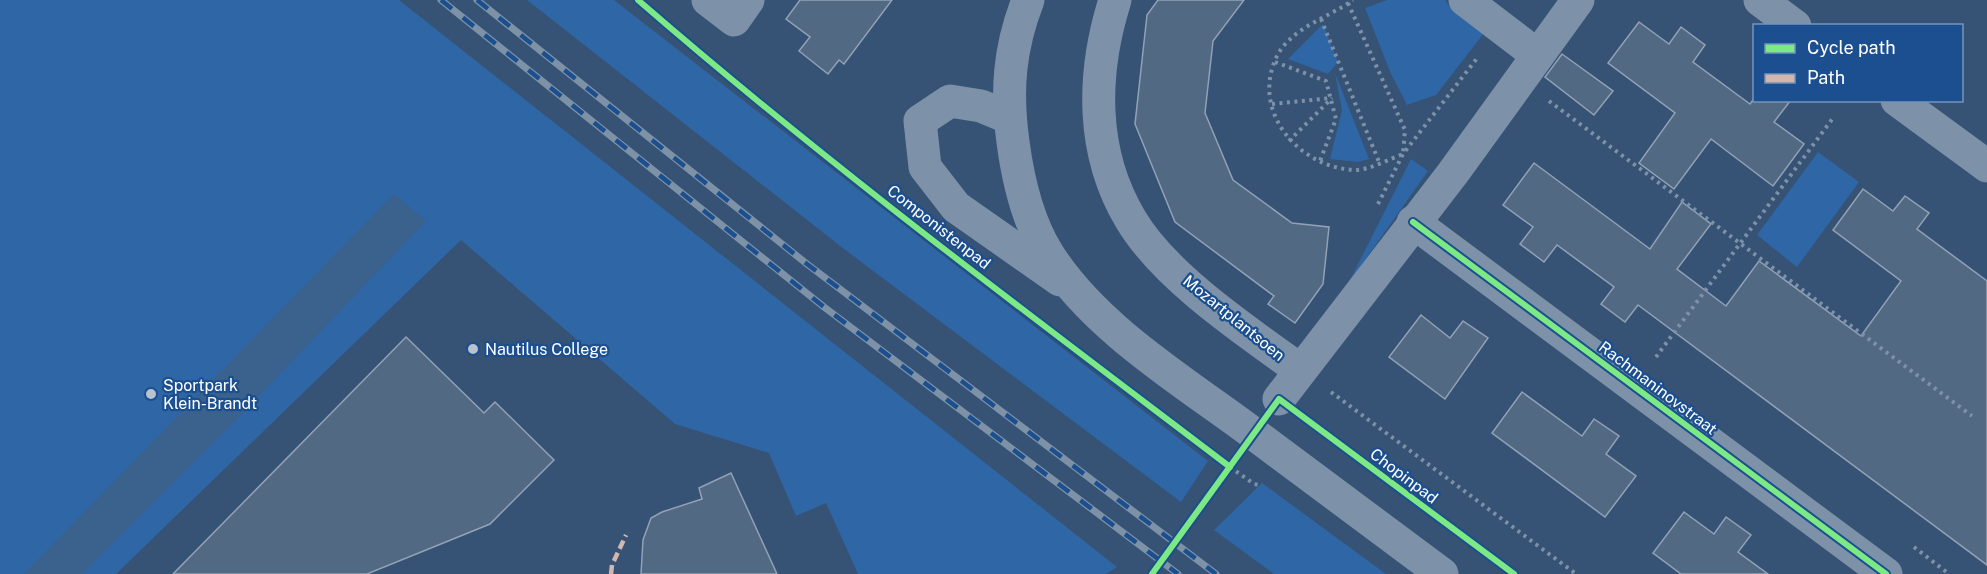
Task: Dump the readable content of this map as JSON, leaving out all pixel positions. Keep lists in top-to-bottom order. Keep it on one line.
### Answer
{"streets":{"street":["Mozartplantsoen","Rachmaninovstraat"],"cycle path":["Componistenpad","Chopinpad"]},"crossings":[["Mozartplantsoen","Rachmaninovstraat"]],"places":["Nautilus College","Sportpark Klein-Brandt"],"legend":["Cycle path","Path"]}
